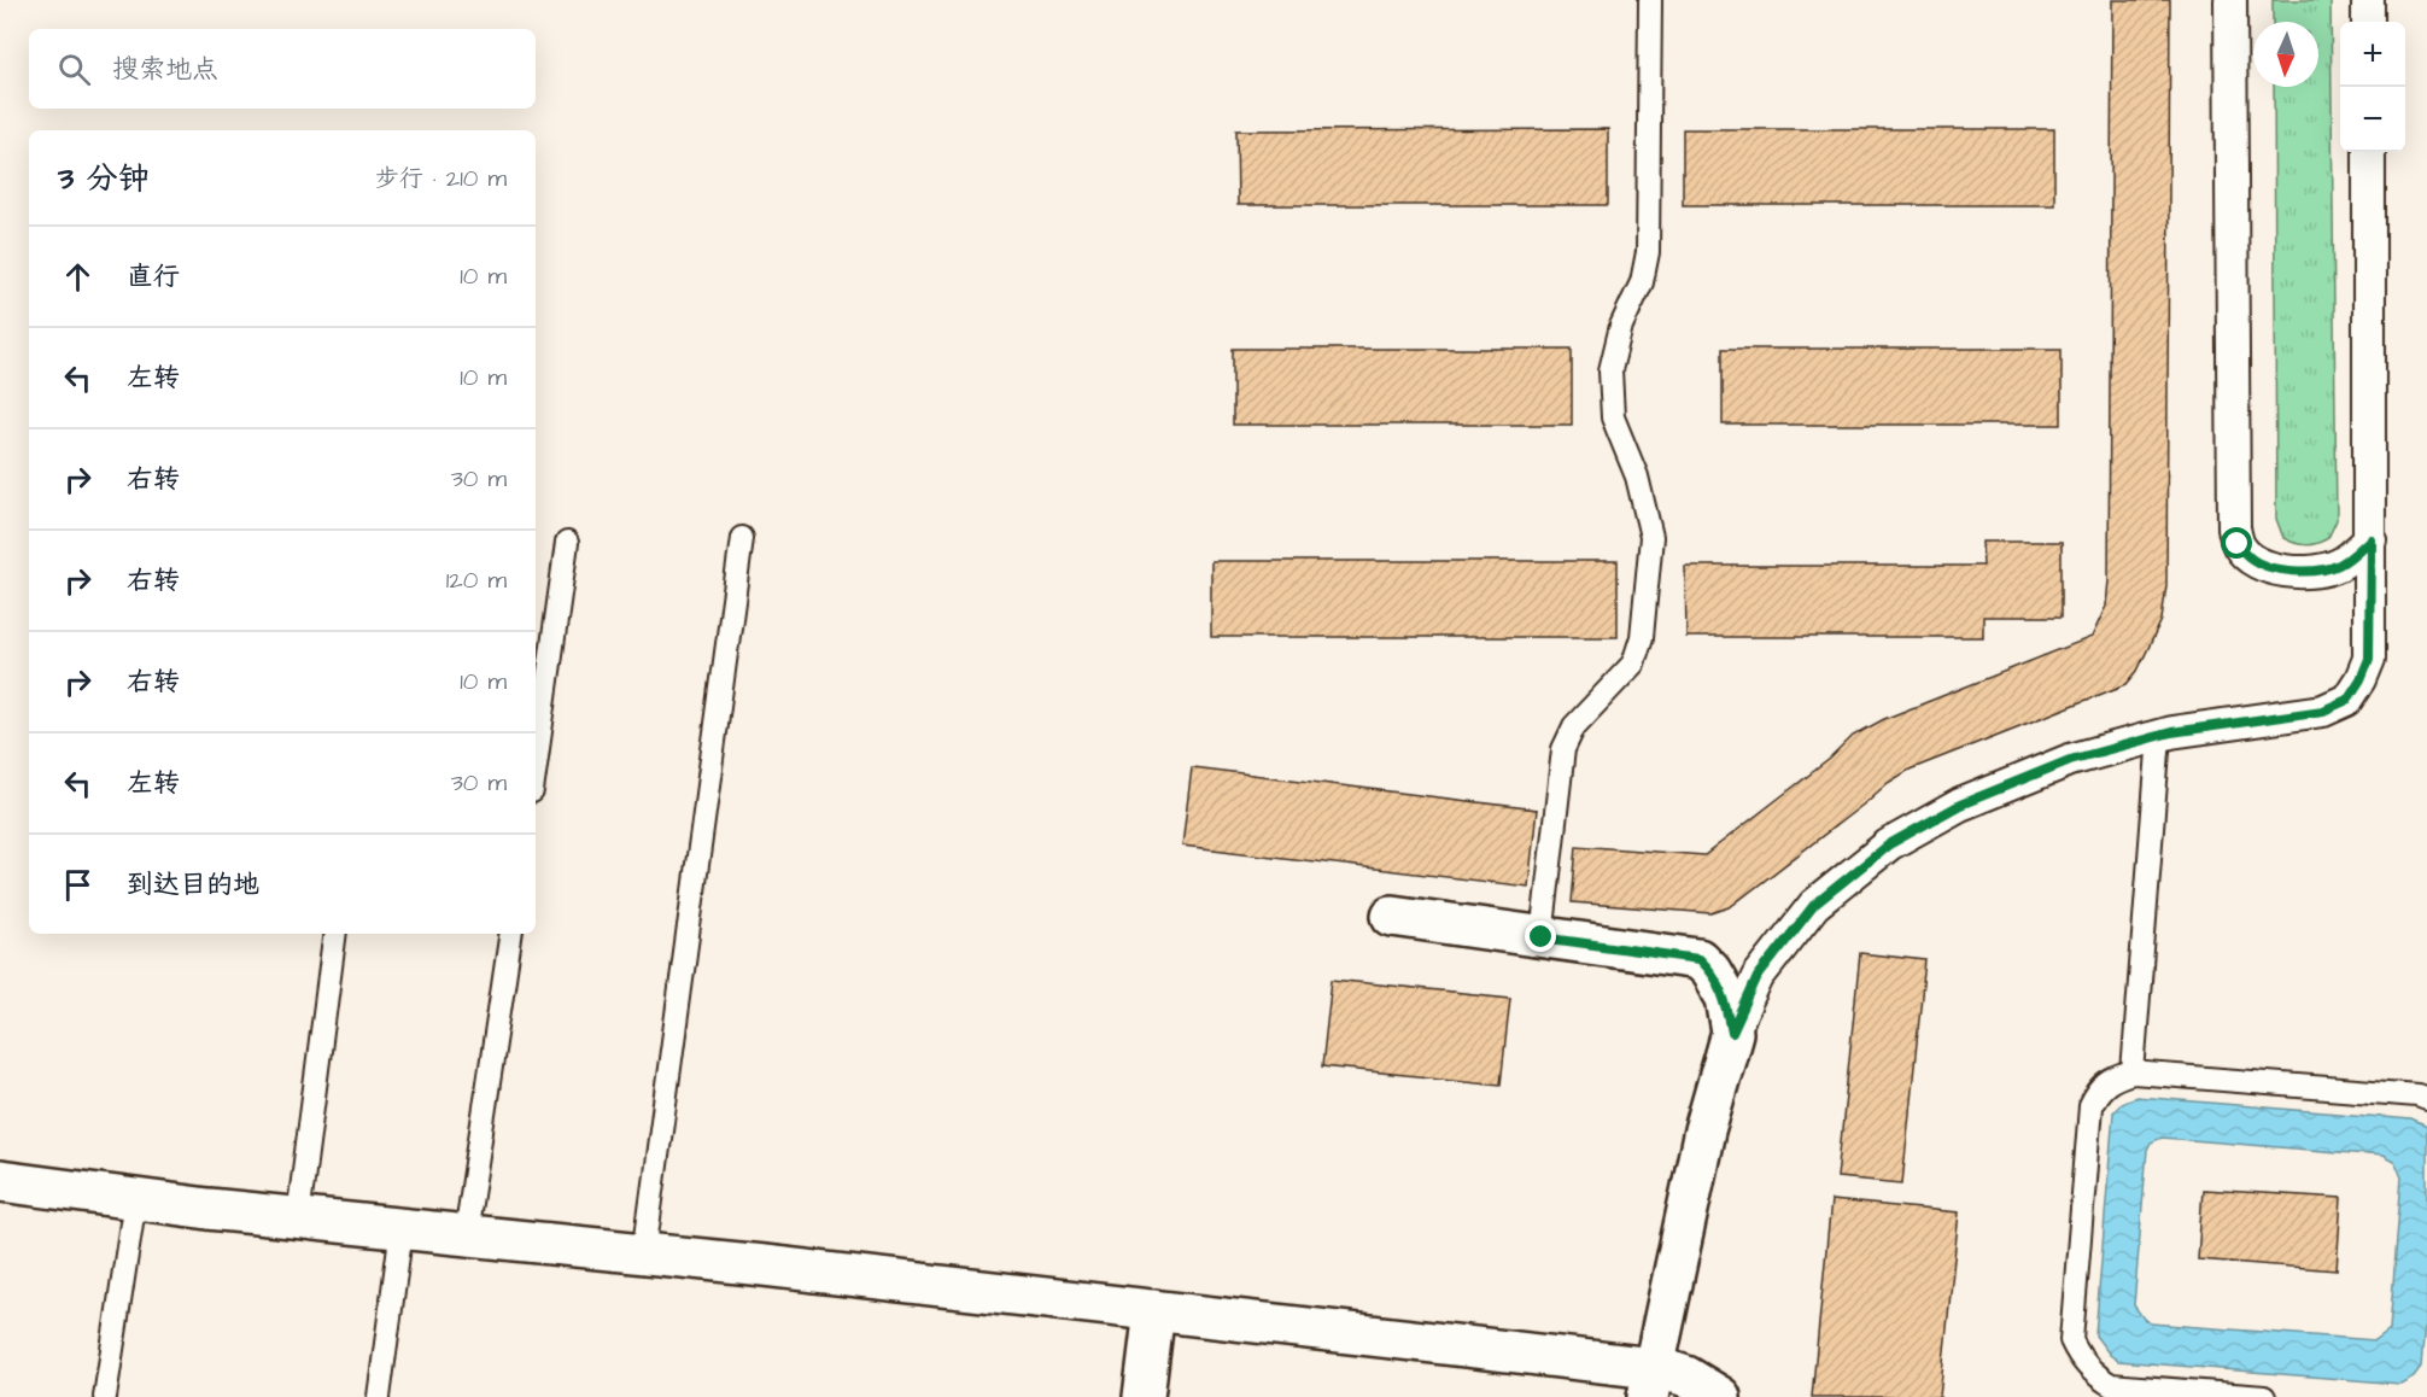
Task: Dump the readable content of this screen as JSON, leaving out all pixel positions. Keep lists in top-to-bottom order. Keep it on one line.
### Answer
{"north":"bottom","page":{"map_buttons":["+","−"],"search":"搜索地点","heading":["3 分钟","步行 · 210 m"],"list":[["直行","10 m"],["左转","10 m"],["右转","30 m"],["右转","120 m"],["右转","10 m"],["左转","30 m"],"到达目的地"]}}
